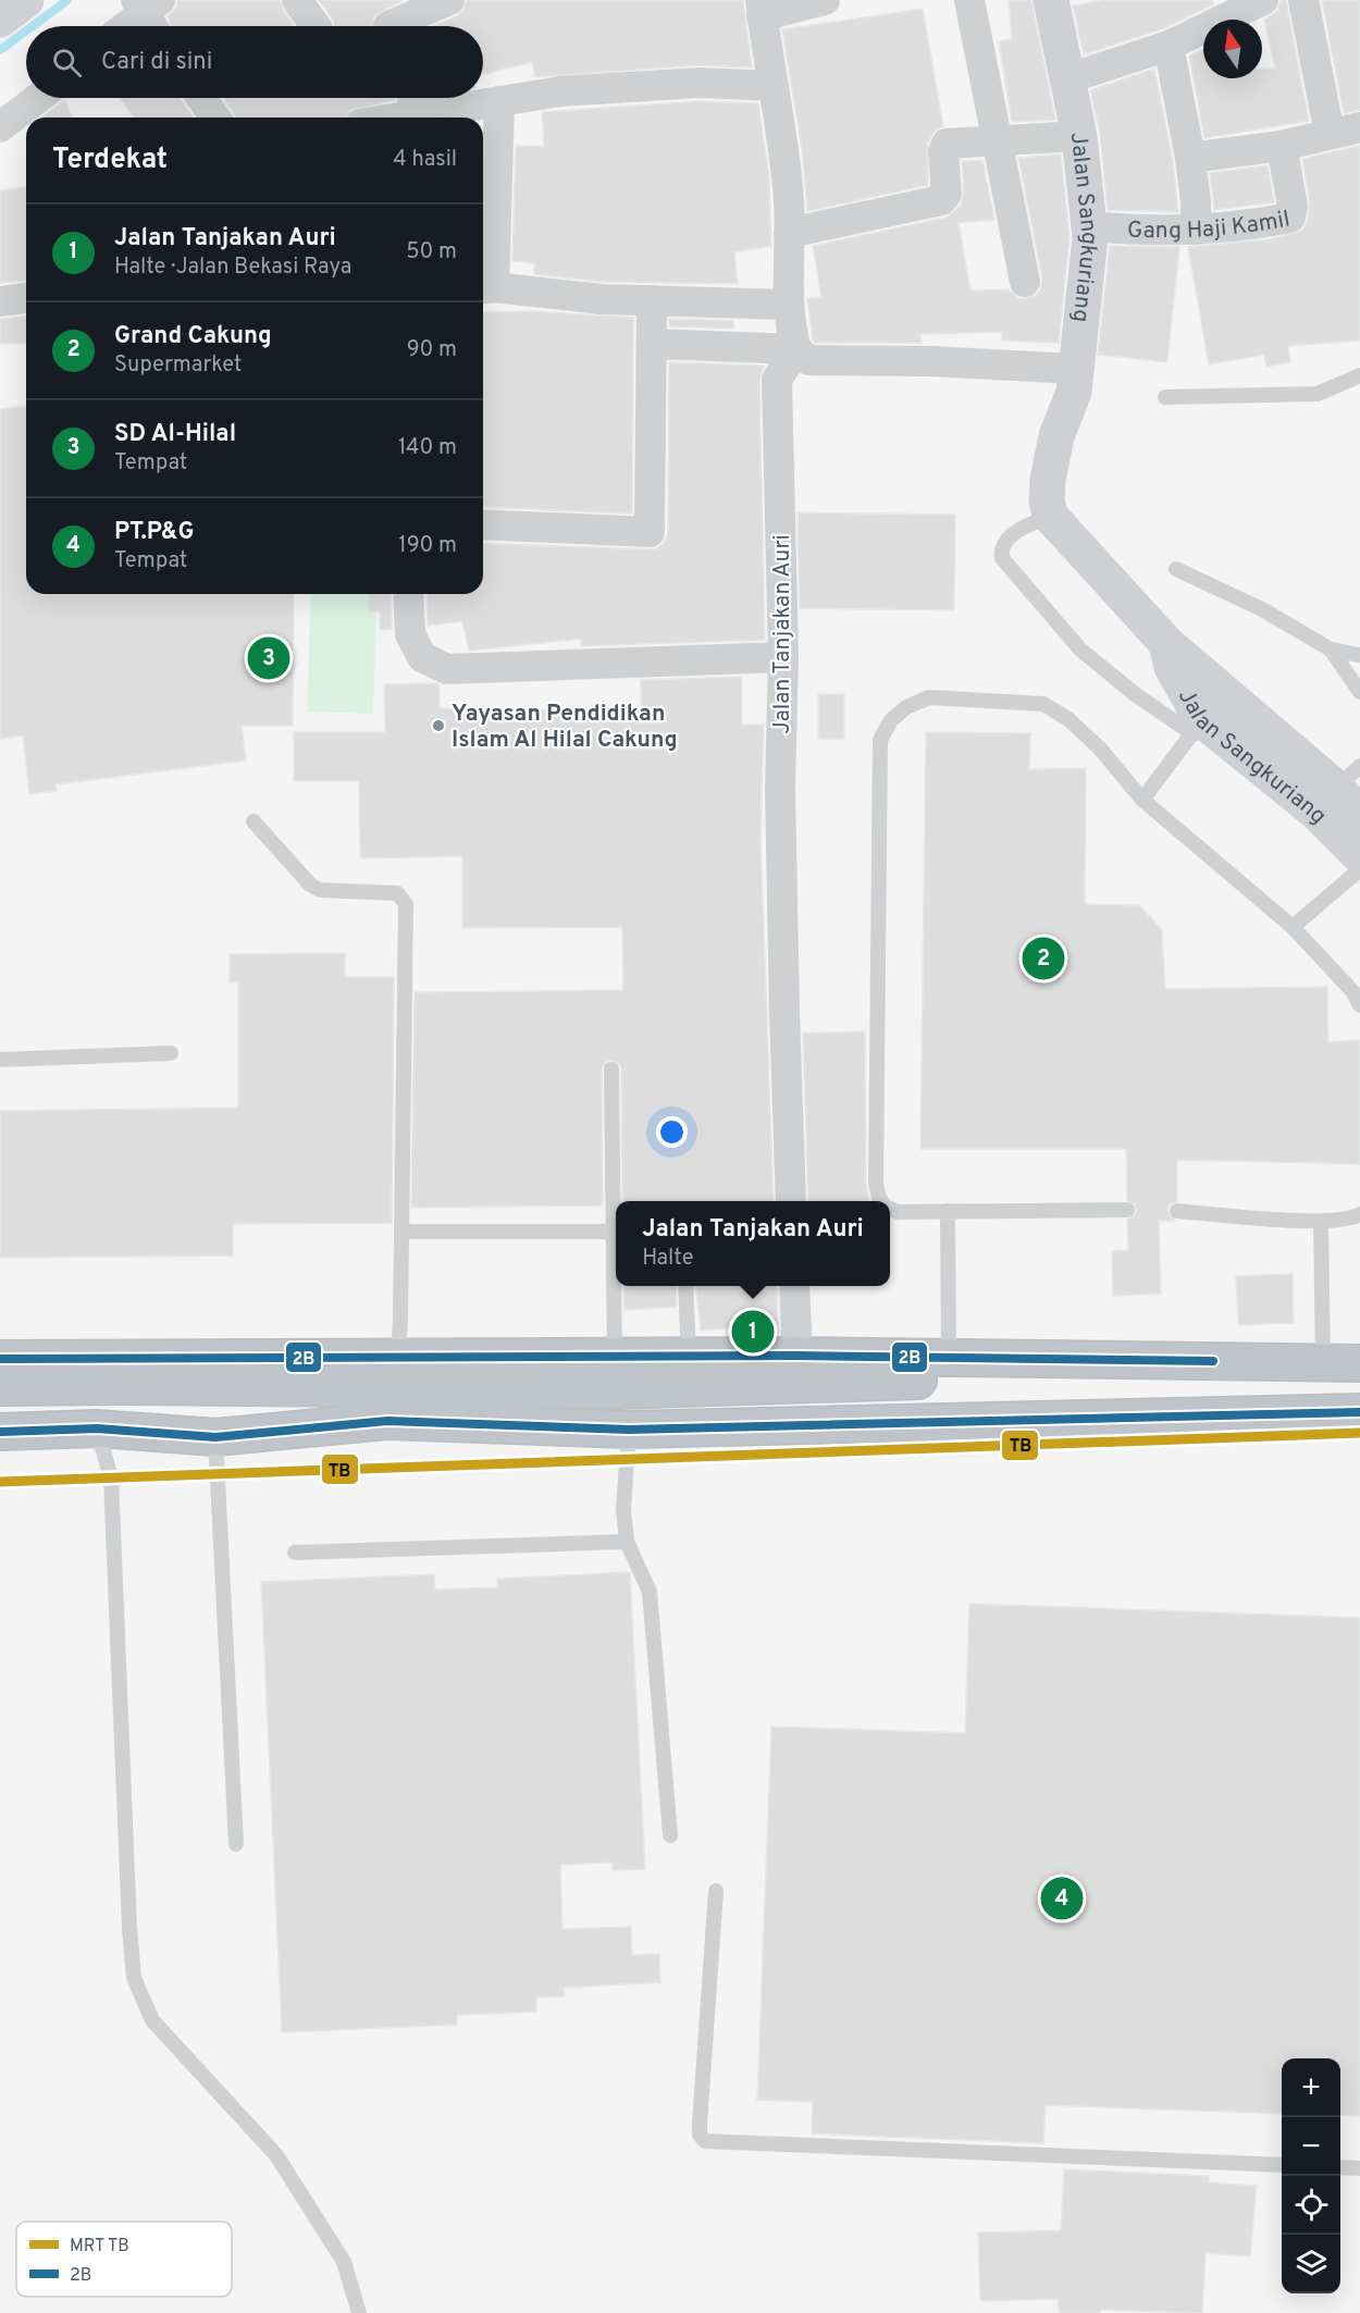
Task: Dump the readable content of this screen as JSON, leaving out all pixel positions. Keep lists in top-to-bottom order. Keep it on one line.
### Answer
{"streets":{"street":["Gang Haji Kamil","Jalan Sangkuriang","Jalan Tanjakan Auri"]},"crossings":[["Gang Haji Kamil","Jalan Sangkuriang"]],"places":["Yayasan Pendidikan Islam Al Hilal Cakung"],"lines":["transit line 2B","metro line TB"],"legend":["MRT TB","2B"],"north":"top","page":{"search":"Cari di sini","heading":["Terdekat","4 hasil"],"list":[{"mark":"1","name":"Jalan Tanjakan Auri","note":"Halte · Jalan Bekasi Raya","value":"50 m"},{"mark":"2","name":"Grand Cakung","note":"Supermarket","value":"90 m"},{"mark":"3","name":"SD Al-Hilal","note":"Tempat","value":"140 m"},{"mark":"4","name":"PT.P&G","note":"Tempat","value":"190 m"}],"pins":["3","2","1","4"],"popup":["Jalan Tanjakan Auri","Halte"],"map_buttons":["+","−"]}}
